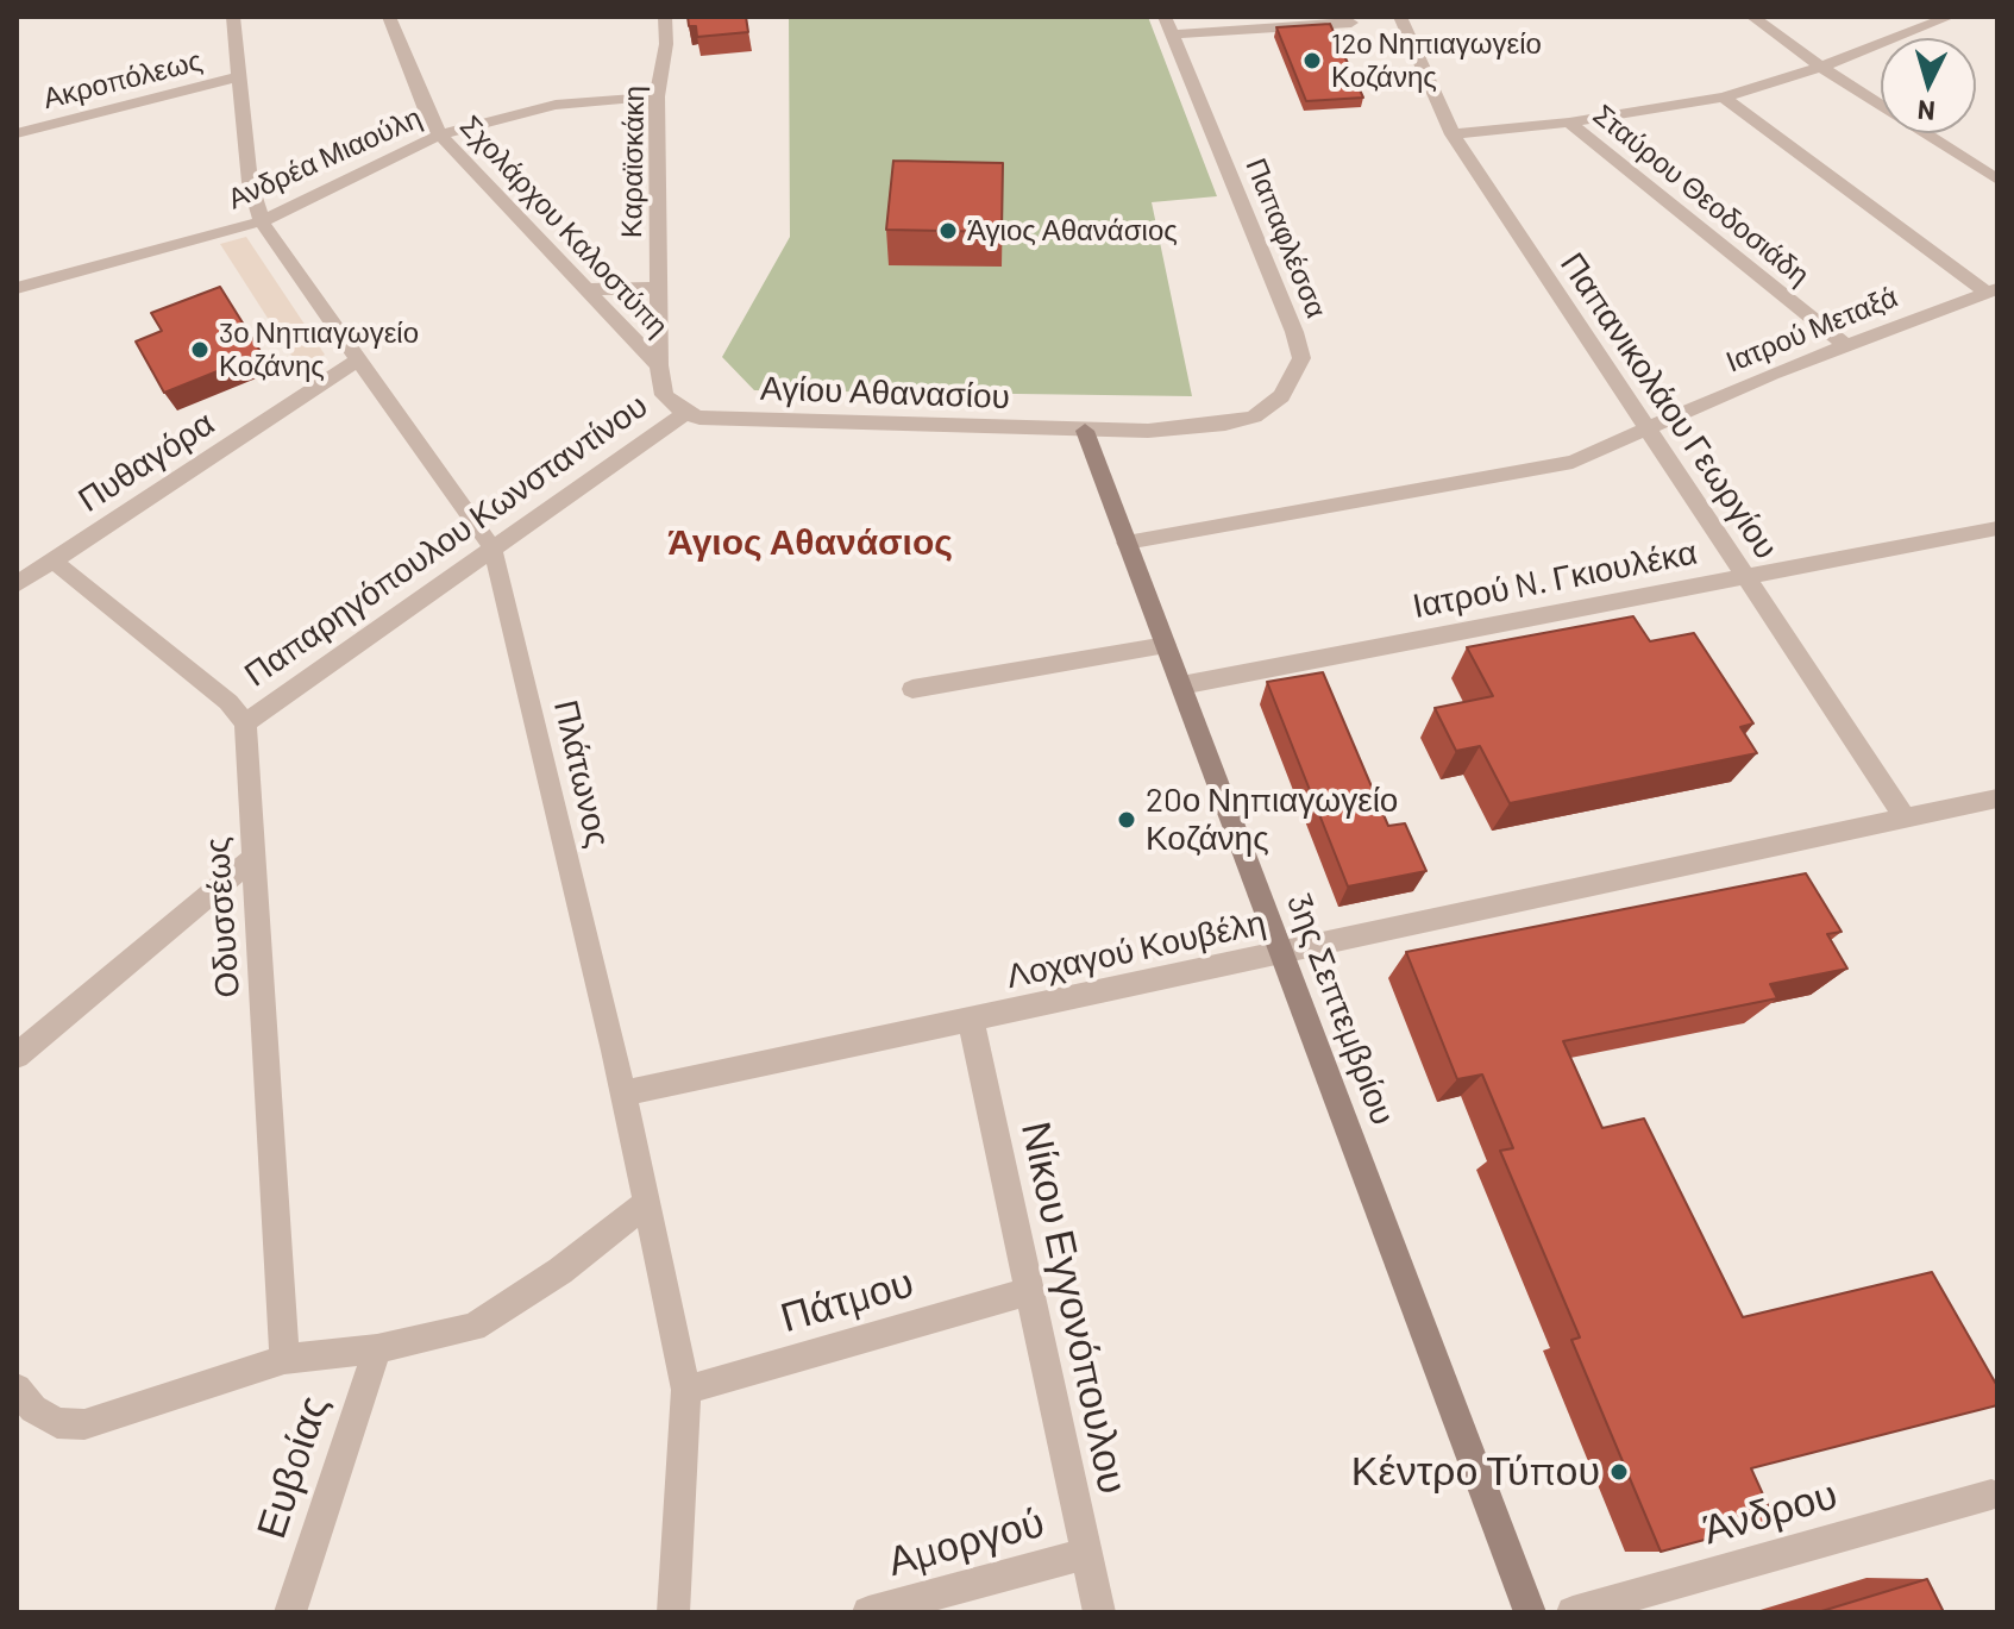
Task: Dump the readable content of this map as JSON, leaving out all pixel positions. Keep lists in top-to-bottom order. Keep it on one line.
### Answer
{"streets":{"street":["Ακροπόλεως","Ανδρέα Μιαούλη","Καραϊσκάκη","Σταύρου Θεοδοσιάδη","Σχολάρχου Καλοστύπη","Παπαφλέσσα","Ιατρού Μεταξά","Αγίου Αθανασίου","Παπανικολάου Γεωργίου","Πυθαγόρα","Παπαρηγόπουλου Κωνσταντίνου","Ιατρού N. Γκιουλέκα","Πλάτωνος","Οδυσσέως","Λοχαγού Κουβέλη","3ης Σεπτεμβρίου","Πάτμου","Νίκου Εγγονόπουλου","Ευβoίας","Άνδρου","Αμοργού"]},"crossings":[["Ακροπόλεως","Πλάτωνος"],["Ανδρέα Μιαούλη","Καραϊσκάκη"],["Ανδρέα Μιαούλη","Σχολάρχου Καλοστύπη"],["Ανδρέα Μιαούλη","Πλάτωνος"],["Καραϊσκάκη","Σχολάρχου Καλοστύπη"],["Καραϊσκάκη","Αγίου Αθανασίου"],["Καραϊσκάκη","Παπαρηγόπουλου Κωνσταντίνου"],["Σταύρου Θεοδοσιάδη","Ιατρού Μεταξά"],["Παπαφλέσσα","Αγίου Αθανασίου"],["Παπαφλέσσα","3ης Σεπτεμβρίου"],["Ιατρού Μεταξά","Παπανικολάου Γεωργίου"],["Ιατρού Μεταξά","3ης Σεπτεμβρίου"],["Αγίου Αθανασίου","Παπαρηγόπουλου Κωνσταντίνου"],["Αγίου Αθανασίου","3ης Σεπτεμβρίου"],["Παπανικολάου Γεωργίου","Ιατρού N. Γκιουλέκα"],["Παπανικολάου Γεωργίου","Λοχαγού Κουβέλη"],["Πυθαγόρα","Πλάτωνος"],["Παπαρηγόπουλου Κωνσταντίνου","Πλάτωνος"],["Παπαρηγόπουλου Κωνσταντίνου","Οδυσσέως"],["Ιατρού N. Γκιουλέκα","3ης Σεπτεμβρίου"],["Πλάτωνος","Λοχαγού Κουβέλη"],["Πλάτωνος","Πάτμου"],["Λοχαγού Κουβέλη","3ης Σεπτεμβρίου"],["Λοχαγού Κουβέλη","Νίκου Εγγονόπουλου"],["Πάτμου","Νίκου Εγγονόπουλου"],["Νίκου Εγγονόπουλου","Αμοργού"]],"districts":["Άγιος Αθανάσιος"],"places":["12ο Νηπιαγωγείο Κοζάνης","Άγιος Αθανάσιος","3ο Νηπιαγωγείο Κοζάνης","20ο Νηπιαγωγείο Κοζάνης","Κέντρο Τύπου"],"north":"bottom"}
